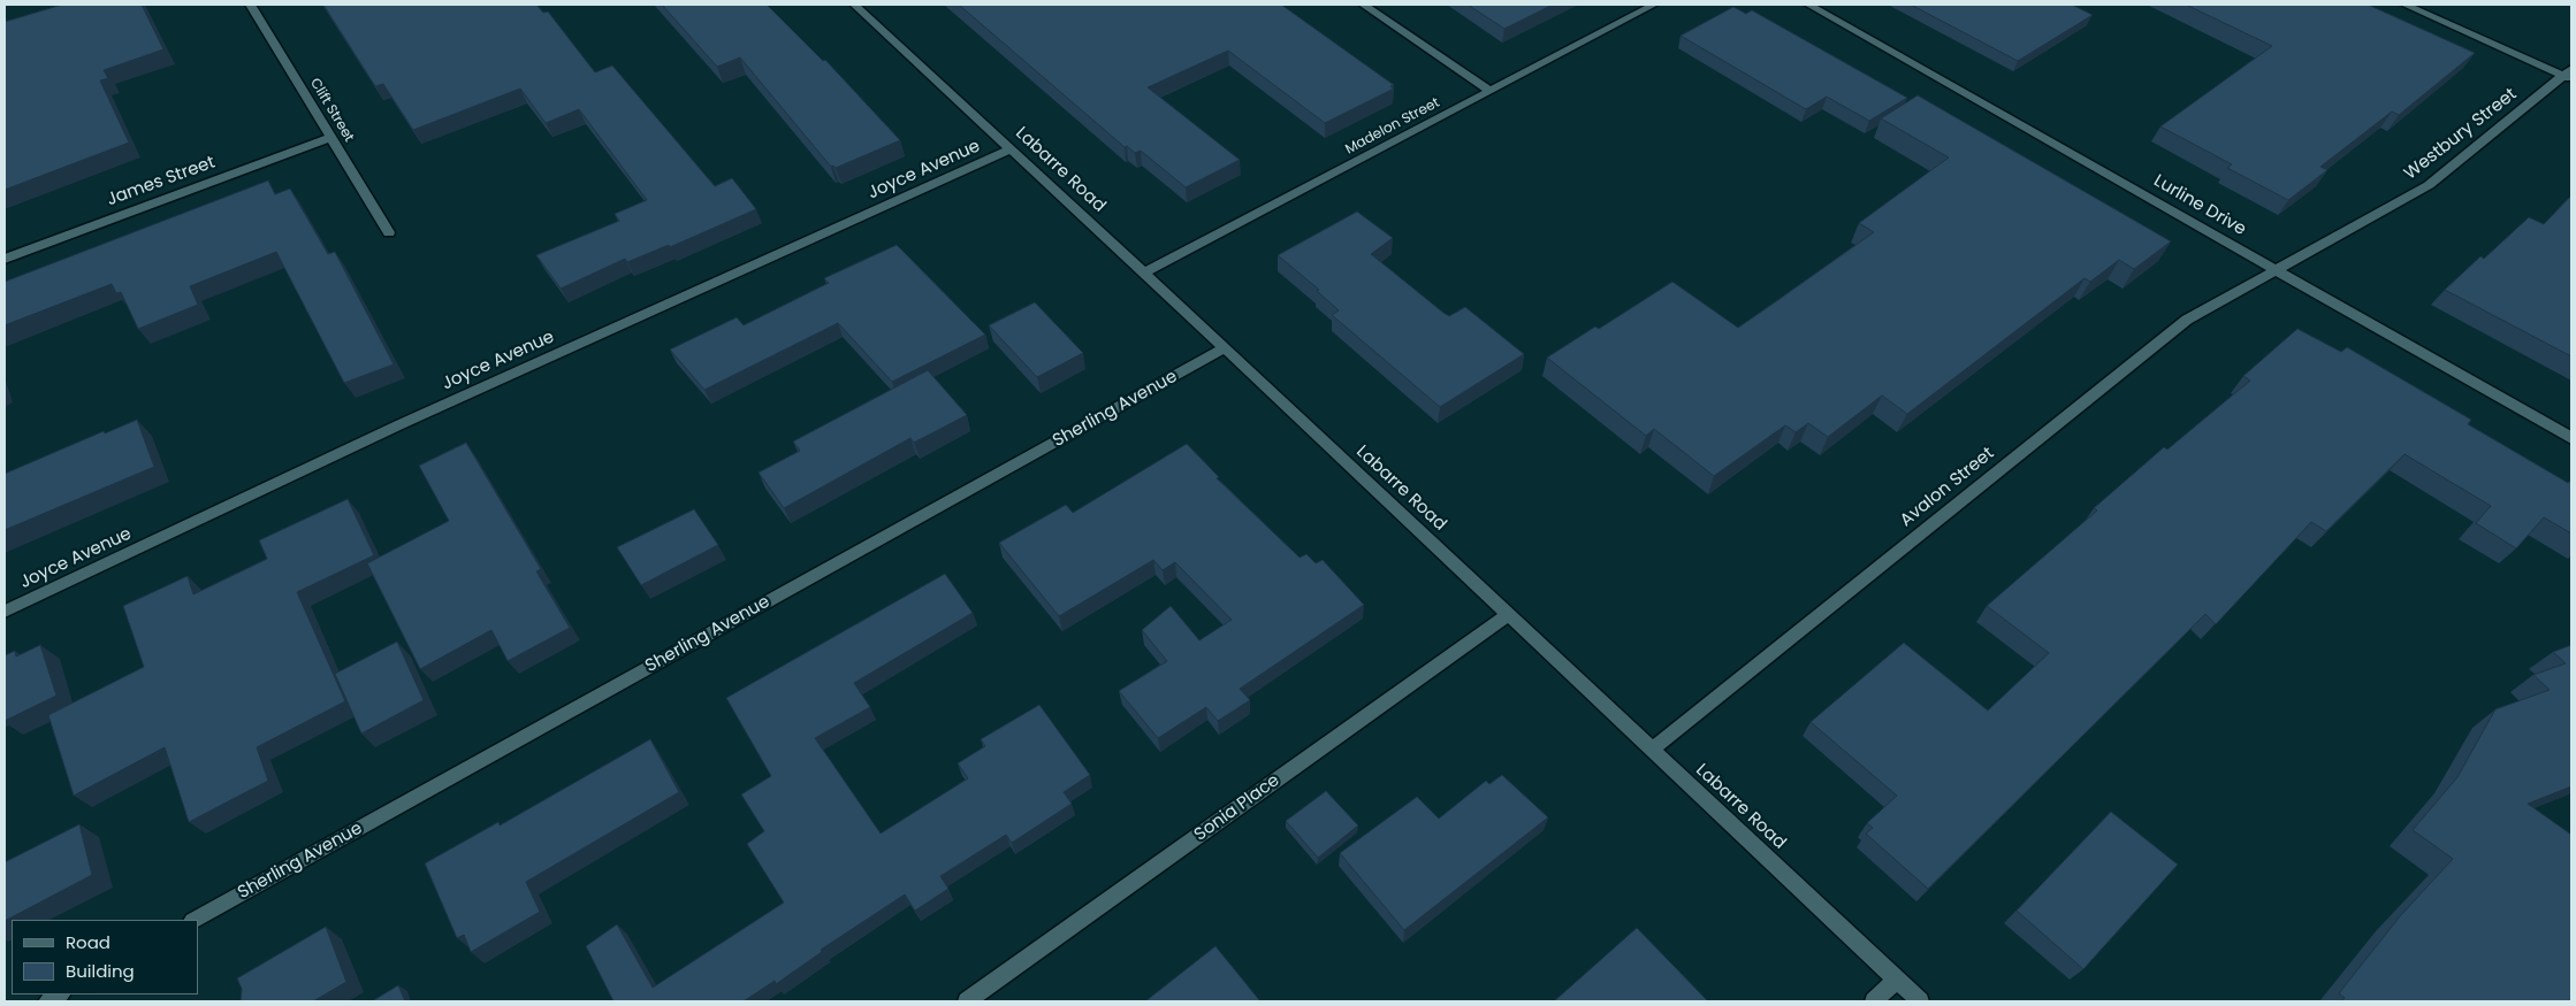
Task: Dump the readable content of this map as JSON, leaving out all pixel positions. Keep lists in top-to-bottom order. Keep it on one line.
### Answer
{"streets":{"street":["Clift Street","Madelon Street","Westbury Street","Joyce Avenue","Labarre Road","James Street","Lurline Drive","Sherling Avenue","Avalon Street","Sonia Place"]},"crossings":[["Clift Street","James Street"],["Madelon Street","Labarre Road"],["Westbury Street","Lurline Drive"],["Westbury Street","Avalon Street"],["Joyce Avenue","Labarre Road"],["Labarre Road","Sherling Avenue"],["Labarre Road","Avalon Street"],["Labarre Road","Sonia Place"],["Lurline Drive","Avalon Street"]],"legend":["Road","Building"]}
